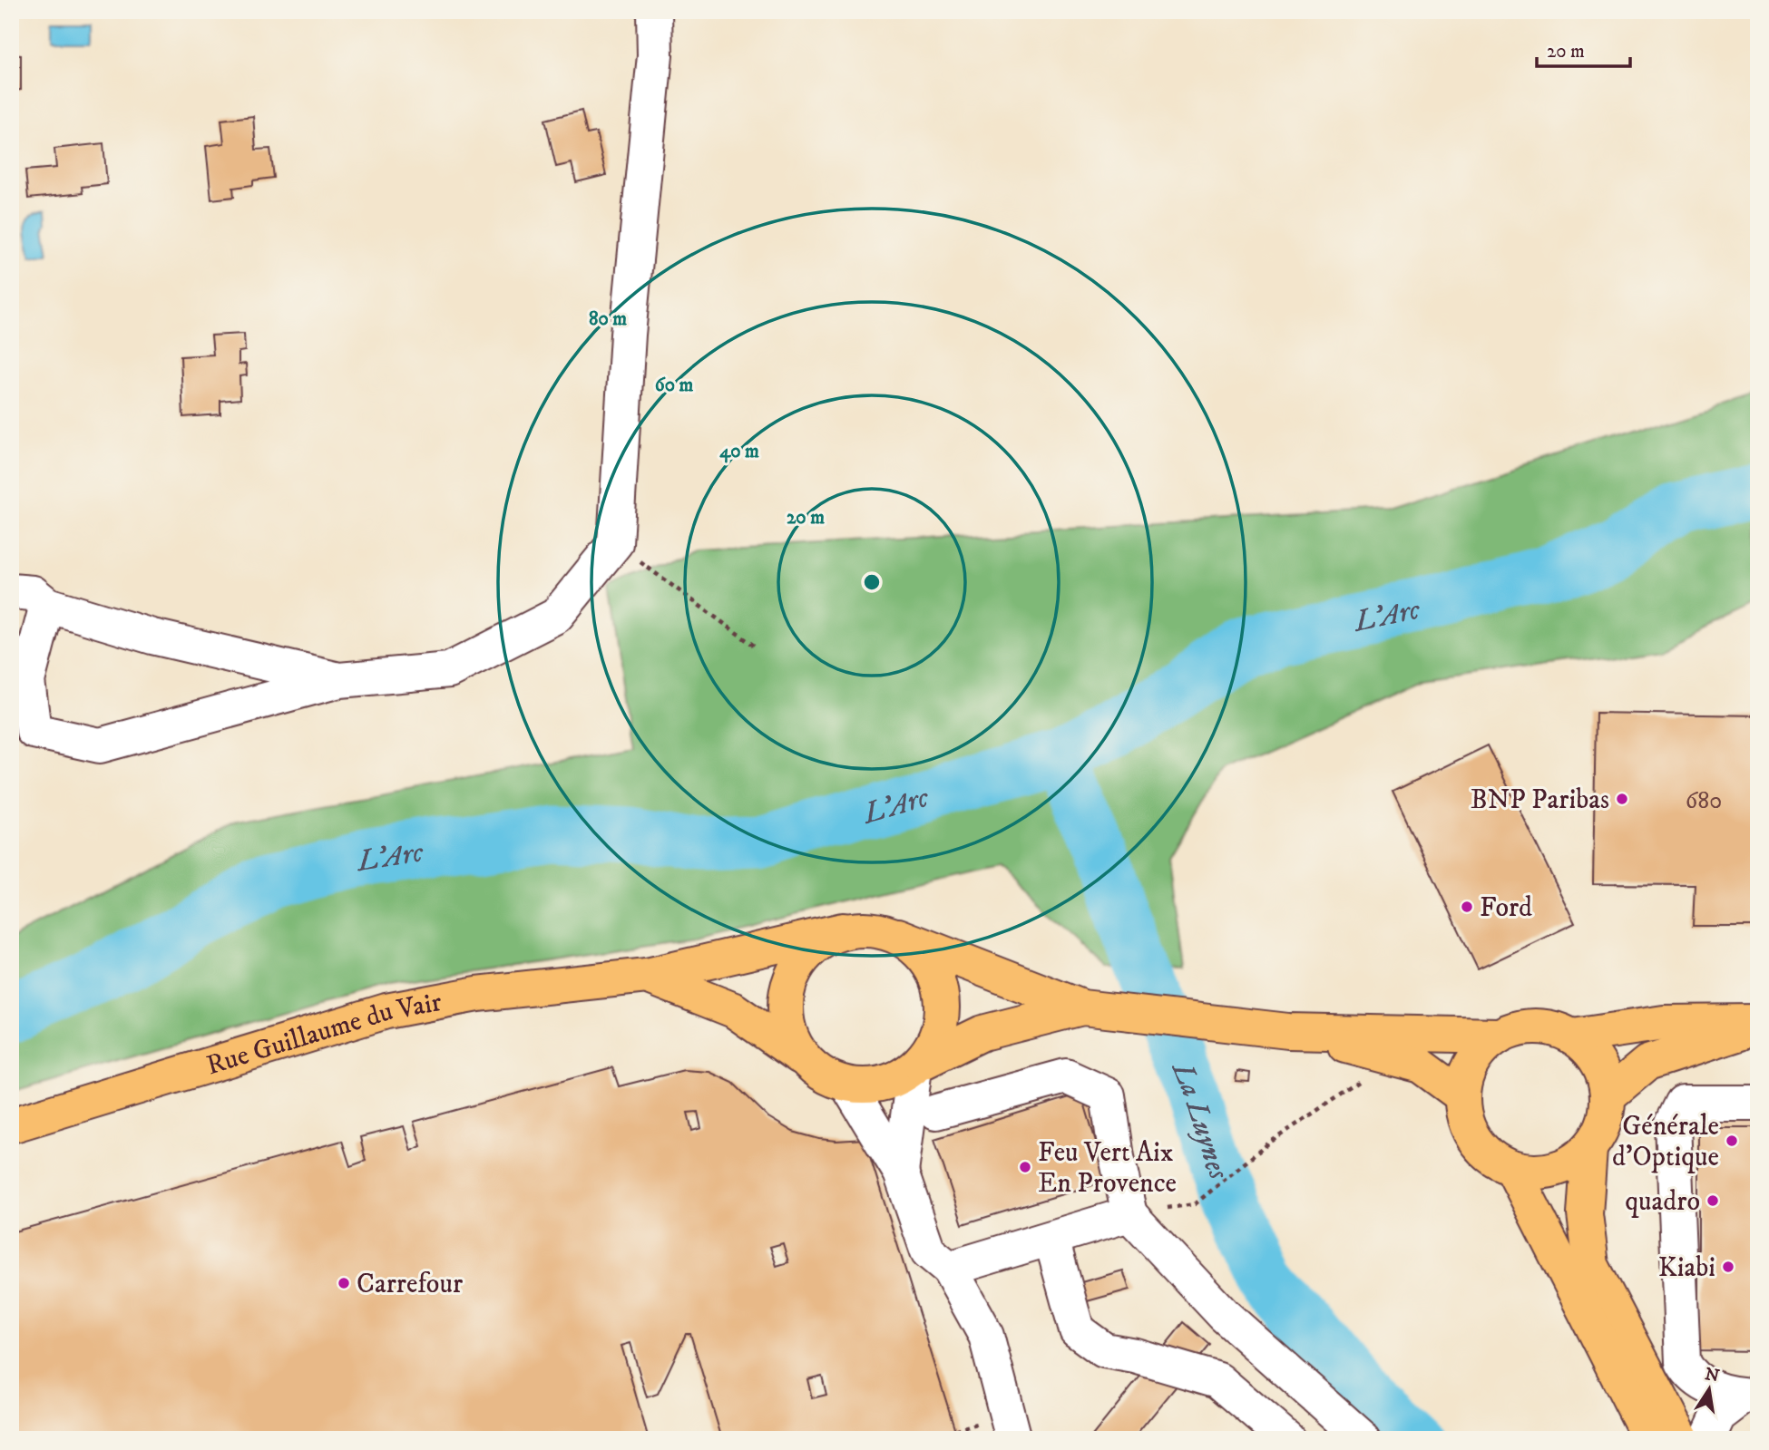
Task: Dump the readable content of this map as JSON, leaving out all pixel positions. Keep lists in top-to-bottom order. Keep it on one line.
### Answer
{"streets":{"main road":["Rue Guillaume du Vair"]},"water":["L'Arc","La Luynes"],"places":["BNP Paribas","Ford","Générale d'Optique","Feu Vert Aix En Provence","quadro","Kiabi","Carrefour"],"house_numbers":["680"],"scale_bar":"20 m","north":"top","rings":["80 m","60 m","40 m","20 m"]}
